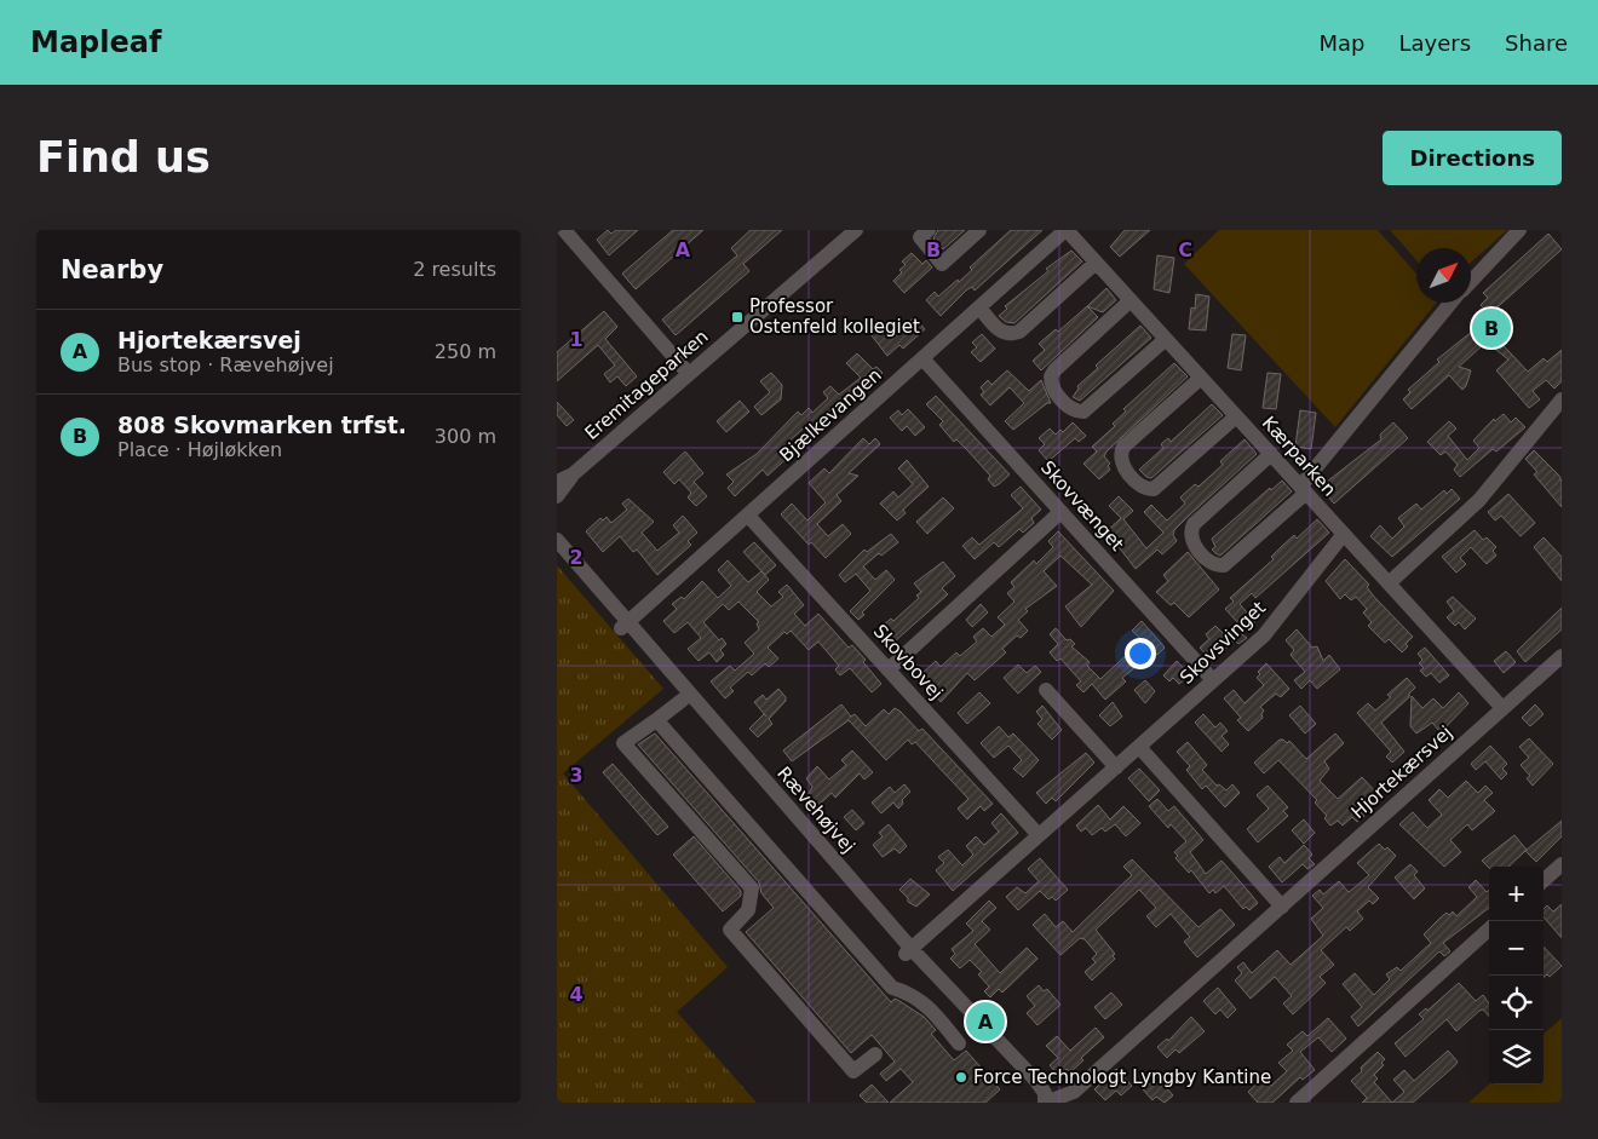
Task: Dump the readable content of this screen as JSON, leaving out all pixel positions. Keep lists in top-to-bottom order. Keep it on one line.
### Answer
{"streets":{"street":["Eremitageparken","Bjælkevangen","Kærparken","Skovvænget","Skovsvinget","Skovbovej","Hjortekærsvej","Rævehøjvej"]},"crossings":[["Bjælkevangen","Kærparken"],["Bjælkevangen","Skovvænget"],["Bjælkevangen","Skovbovej"],["Bjælkevangen","Rævehøjvej"],["Kærparken","Skovsvinget"],["Kærparken","Hjortekærsvej"],["Skovvænget","Skovsvinget"],["Skovsvinget","Skovbovej"],["Skovsvinget","Rævehøjvej"],["Hjortekærsvej","Rævehøjvej"]],"places":{"transit":["Professor Ostenfeld kollegiet"],"other":["Force Technologt Lyngby Kantine"]},"north":"top right","page":{"header":"Mapleaf","nav":["Map","Layers","Share"],"buttons":"Directions","title":"Find us","heading":["Nearby","2 results"],"pins":["B","A"],"list":[{"mark":"A","name":"Hjortekærsvej","note":"Bus stop · Rævehøjvej","value":"250 m"},{"mark":"B","name":"808 Skovmarken trfst.","note":"Place · Højløkken","value":"300 m"}],"map_buttons":["+","−"]},"grid":{"columns":["A","B","C"],"rows":["1","2","3","4"]}}
